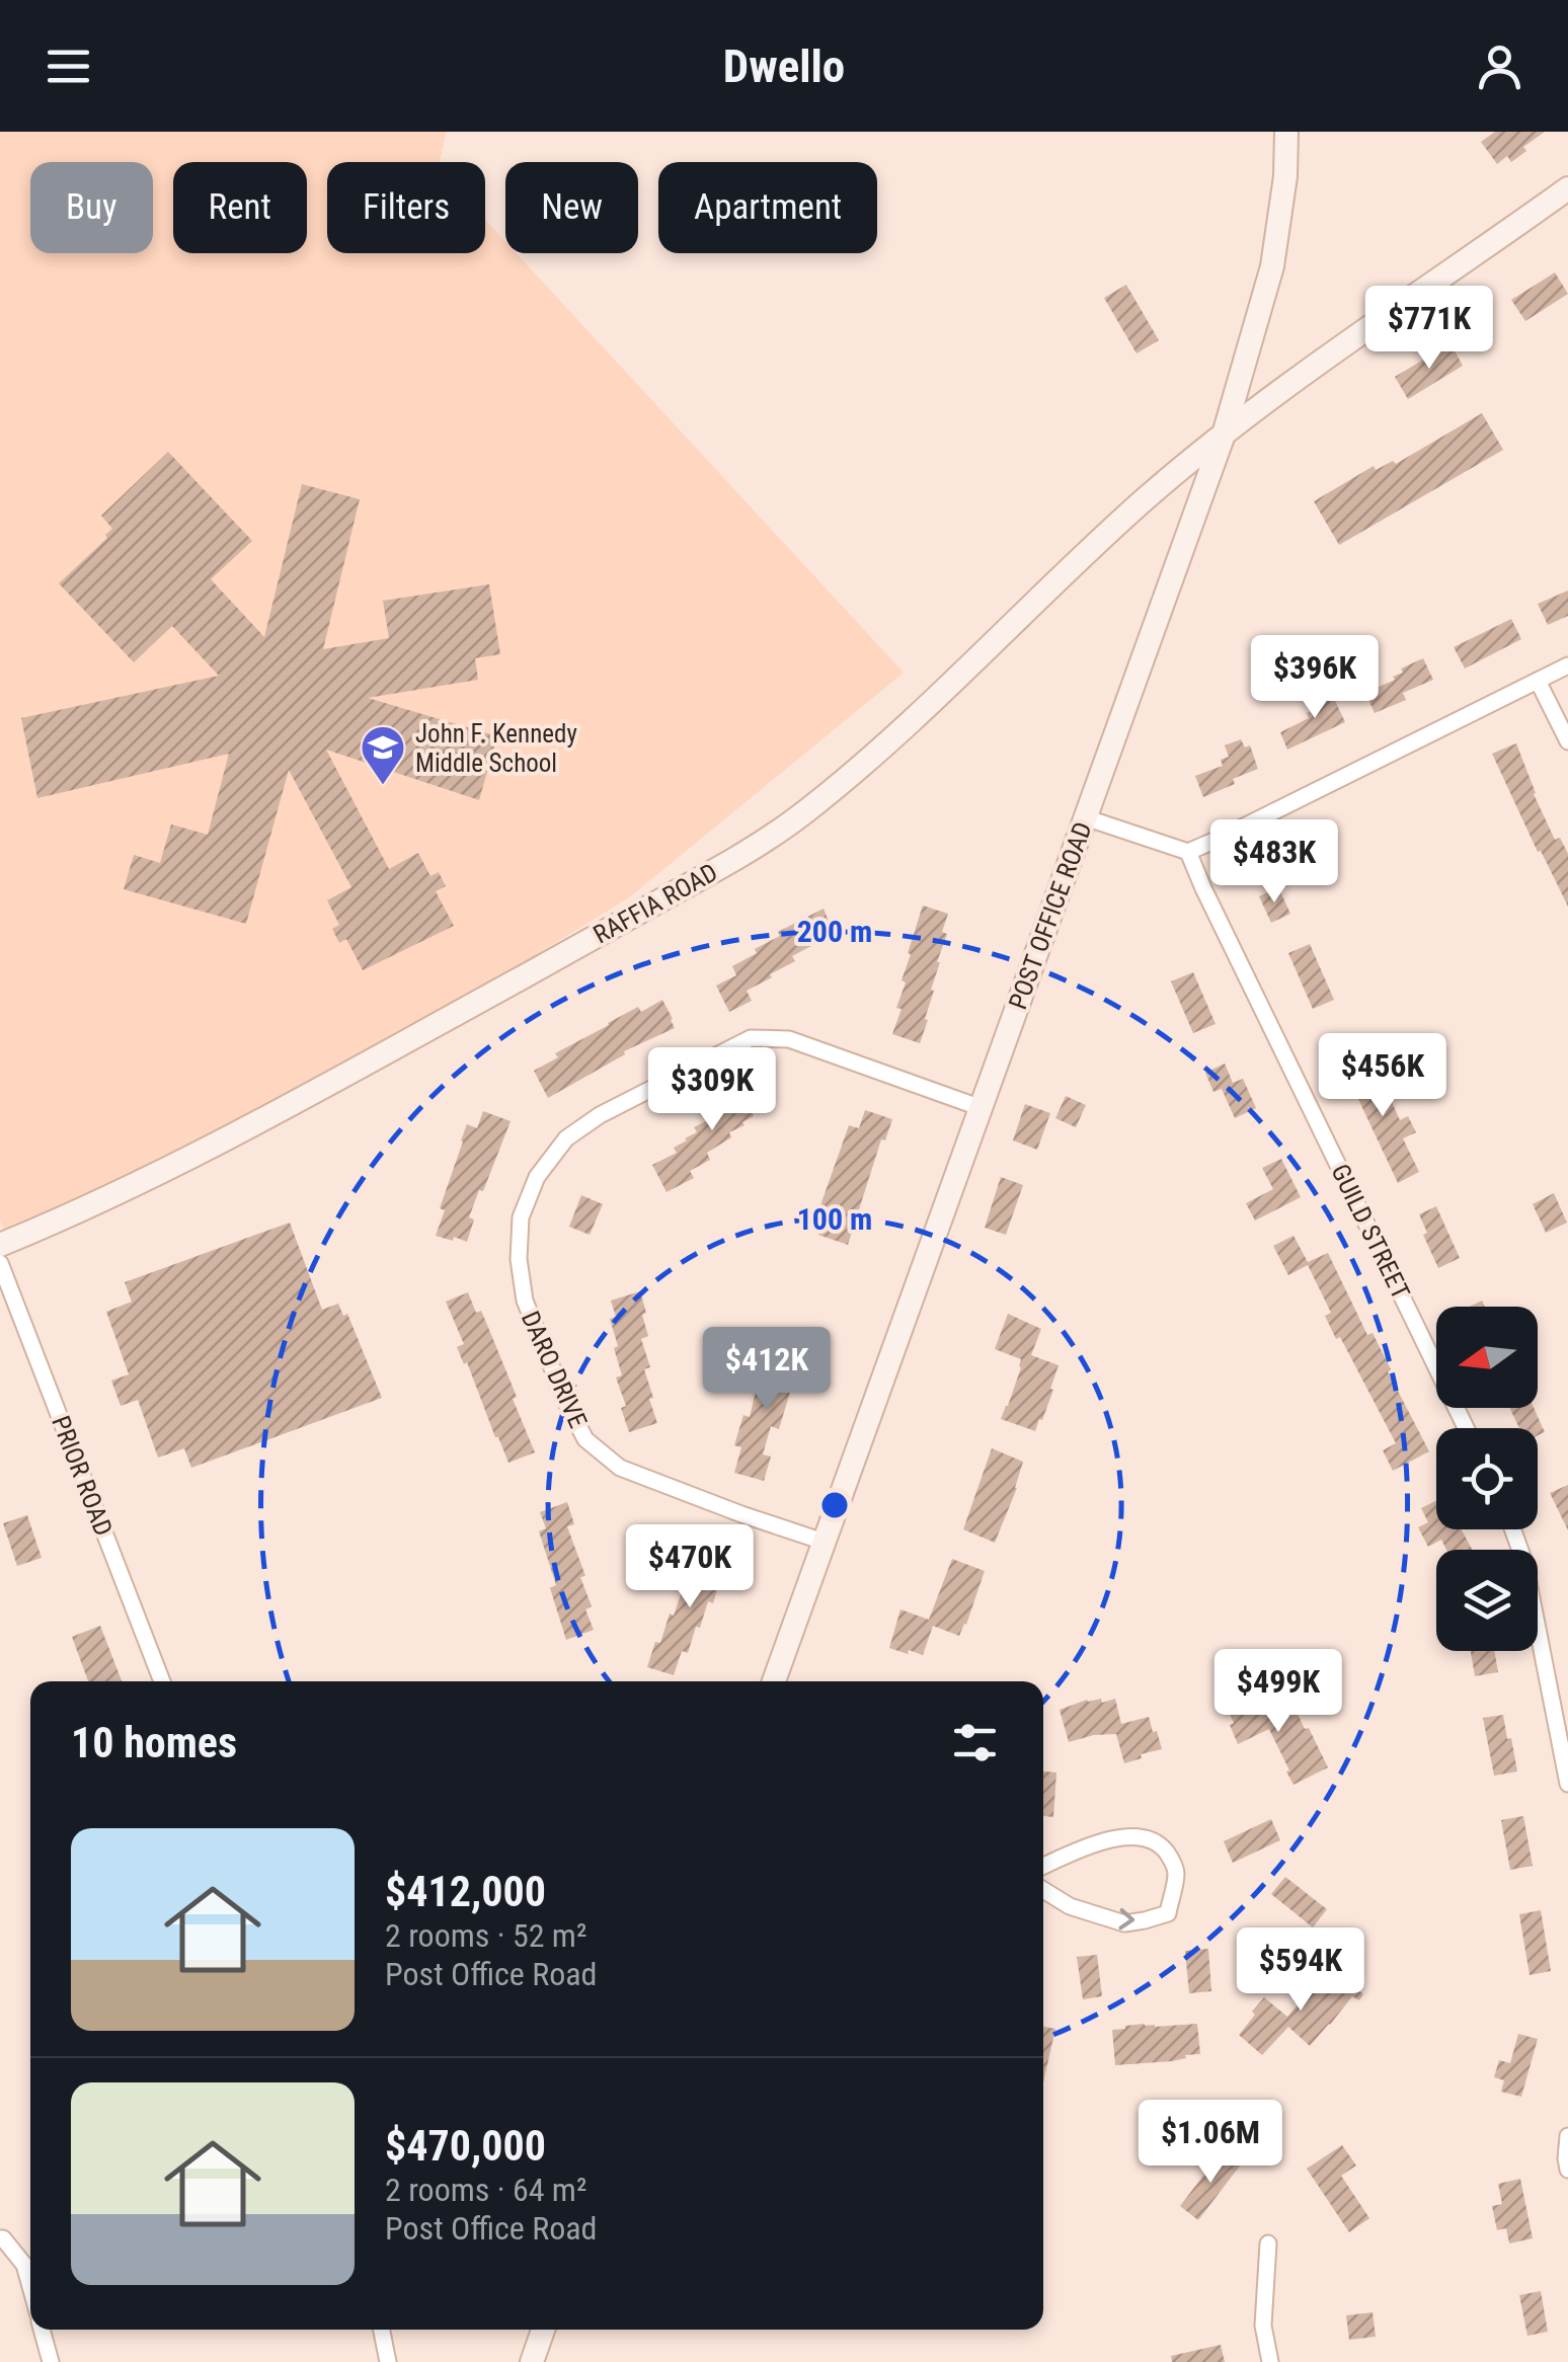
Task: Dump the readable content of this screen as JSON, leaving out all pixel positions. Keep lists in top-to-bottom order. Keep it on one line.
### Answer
{"streets":{"main road":["RAFFIA ROAD","POST OFFICE ROAD"],"street":["GUILD STREET","DARO DRIVE","PRIOR ROAD"]},"crossings":[["RAFFIA ROAD","POST OFFICE ROAD"],["POST OFFICE ROAD","DARO DRIVE"]],"places":{"school or university":["John F. Kennedy Middle School"]},"north":"left","page":{"header":"Dwello","chip":["Buy","Rent","Filters","New","Apartment"],"price":["$771K","$396K","$483K","$456K","$309K","$412K","$470K","$499K","$594K","$1.06M"],"heading":"10 homes","list":[{"name":"$412,000","note":"2 rooms · 52 m² · Post Office Road"},{"name":"$470,000","note":"2 rooms · 64 m² · Post Office Road"}]},"rings":["200 m","100 m"]}
